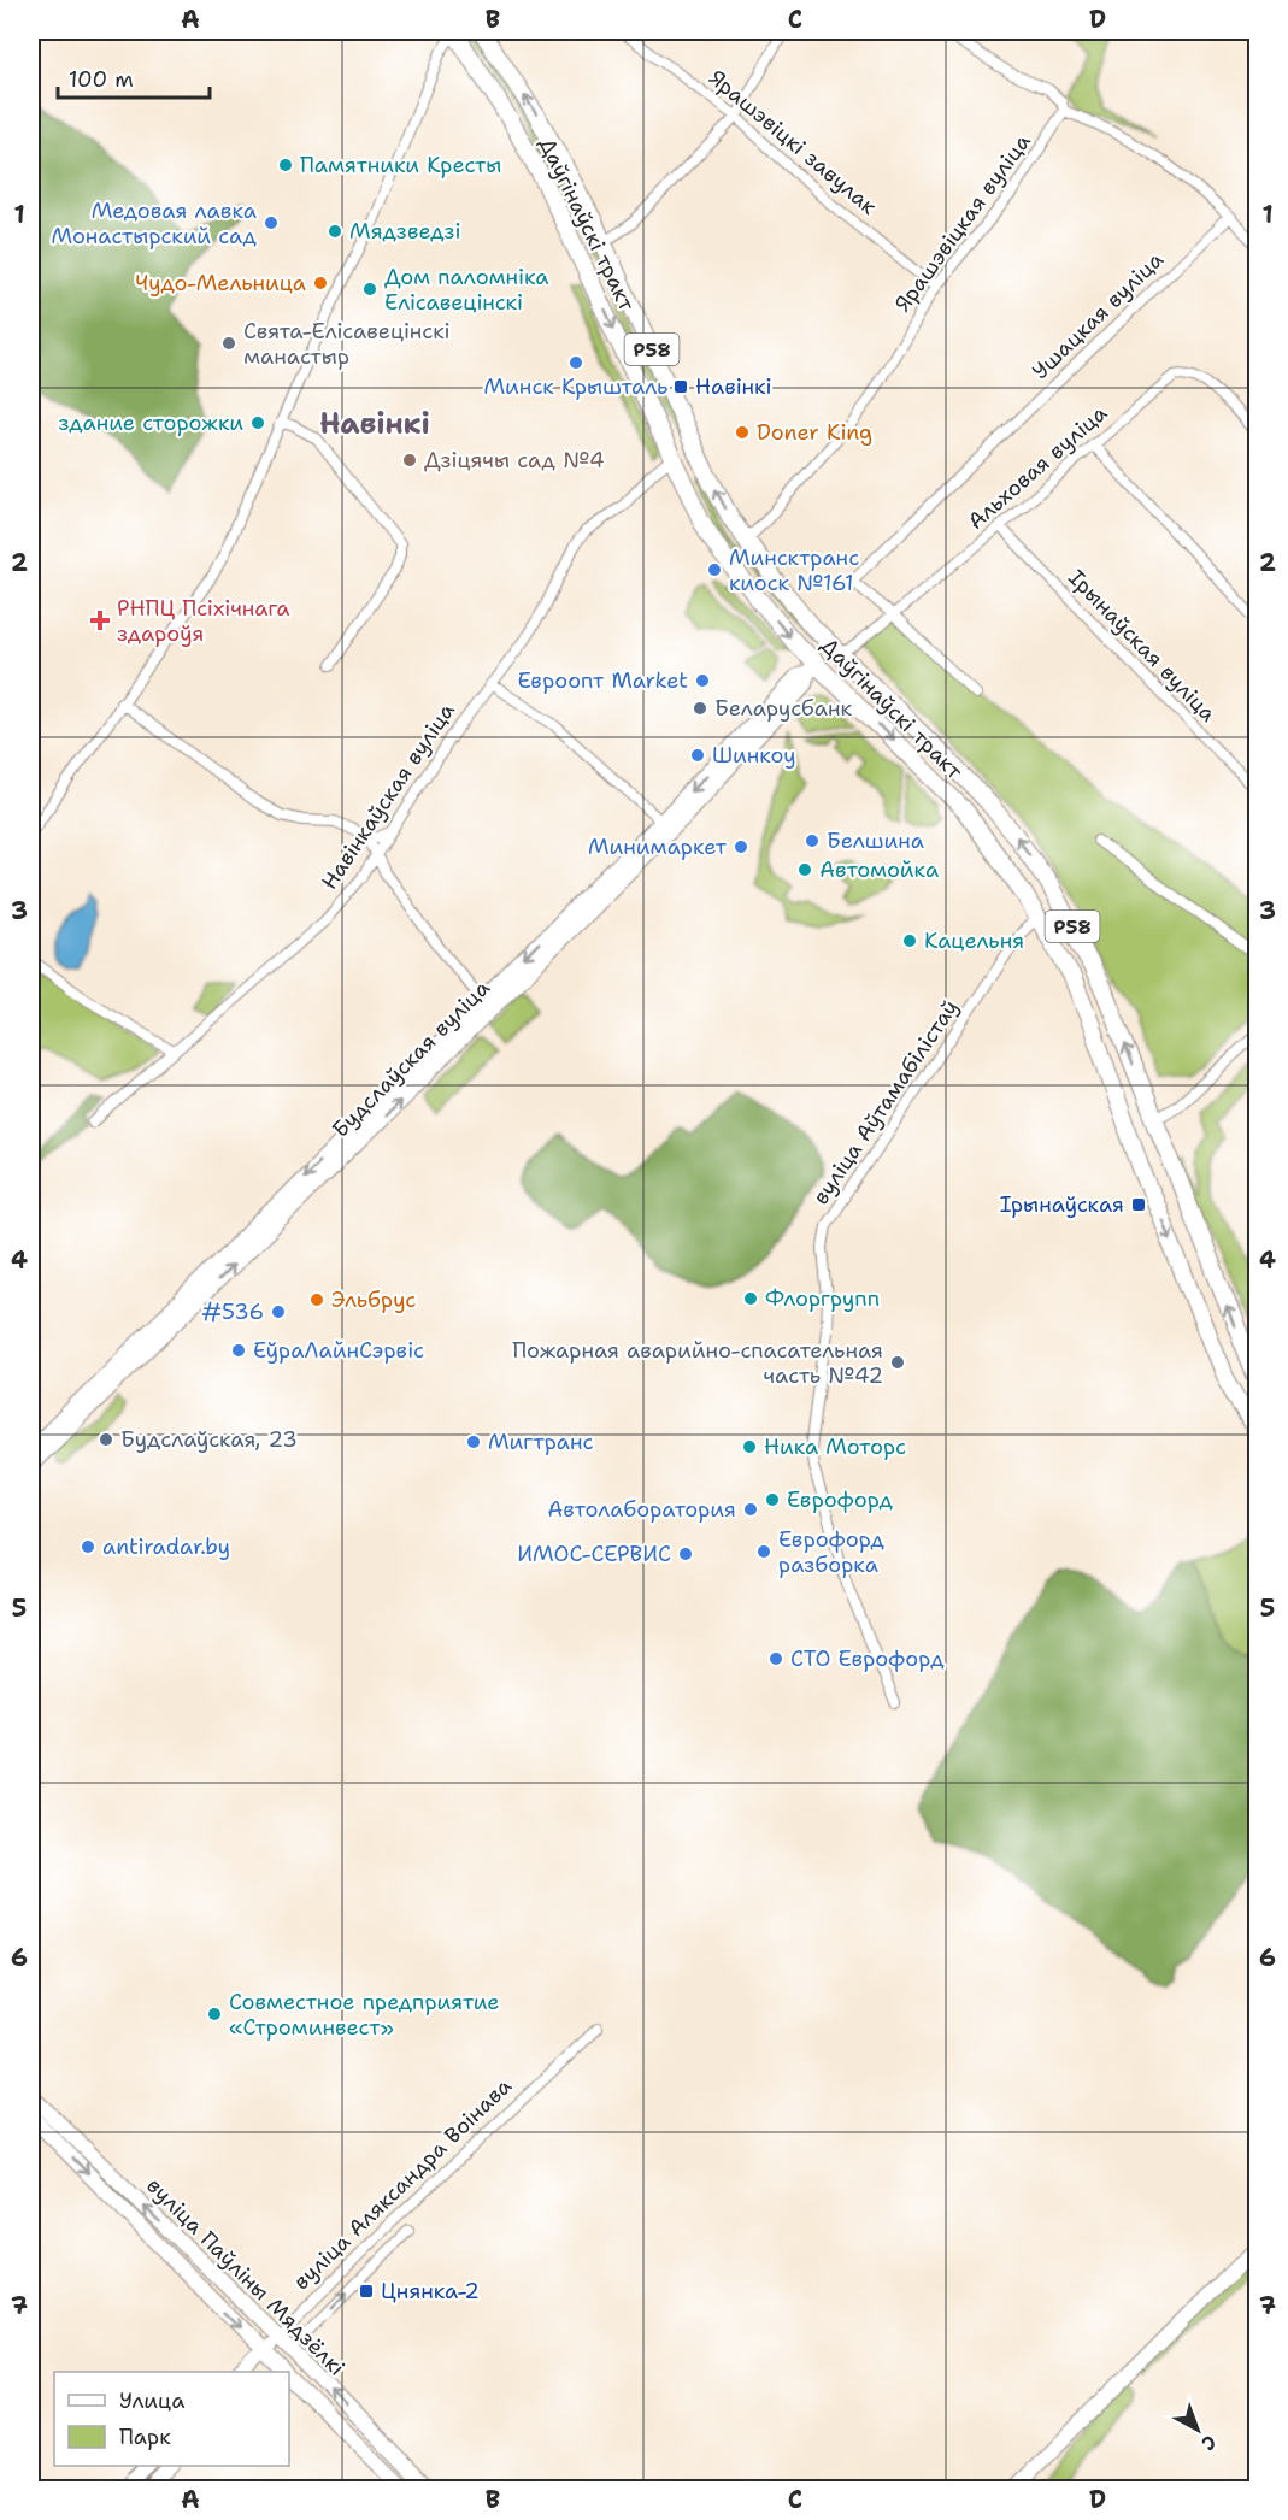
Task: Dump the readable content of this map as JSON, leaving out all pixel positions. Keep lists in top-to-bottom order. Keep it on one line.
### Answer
{"streets":{"main road":["Даўгінаўскі тракт","Р58","Будслаўская вуліца","вуліца Аляксандра Воінава","вуліца Паўліны Мядзёлкі"],"street":["Ярашэвіцкі завулак","Ярашэвіцкая вуліца","Ушацкая вуліца","Альховая вуліца","Ірынаўская вуліца","Навінкаўская вуліца","вуліца Аўтамабілістаў"]},"crossings":[["Ярашэвіцкі завулак","Ярашэвіцкая вуліца"],["Ярашэвіцкая вуліца","Даўгінаўскі тракт"],["Даўгінаўскі тракт","Альховая вуліца"],["Даўгінаўскі тракт","Навінкаўская вуліца"],["Даўгінаўскі тракт","Будслаўская вуліца"],["Даўгінаўскі тракт","вуліца Аўтамабілістаў"],["Ушацкая вуліца","Альховая вуліца"],["Альховая вуліца","Ірынаўская вуліца"],["вуліца Аляксандра Воінава","вуліца Паўліны Мядзёлкі"]],"districts":["Навінкі"],"places":{"other":["Памятники Кресты","Медовая лавка Монастырский сад","Мядзведзі","Чудо-Мельница","Дом паломніка Елісавецінскі","Свята-Елісавецінскі манастыр","Минск Крышталь","здание сторожки","Doner King","Дзіцячы сад №4","Минсктранс киоск №161","Евроопт Market","Беларусбанк","Шинкоу","Белшина","Минимаркет","Автомойка","Кацельня","Флоргрупп","Эльбрус","#536","ЕўраЛайнСэрвіс","Пожарная аварийно-спасательная часть №42","Будслаўская, 23","Мигтранс","Ника Моторс","Еврофорд","Автолаборатория","antiradar.by","Еврофорд разборка","ИМОС-СЕРВИС","СТО Еврофорд","Совместное предприятие «Строминвест»"],"transit":["Навінкі","Ірынаўская","Цнянка-2"],"health":["РНПЦ Псіхічнага здароўя"]},"legend":["Улица","Парк"],"scale_bar":"100 m","north":"bottom right","grid":{"columns":["A","B","C","D"],"rows":["1","2","3","4","5","6","7"]}}
